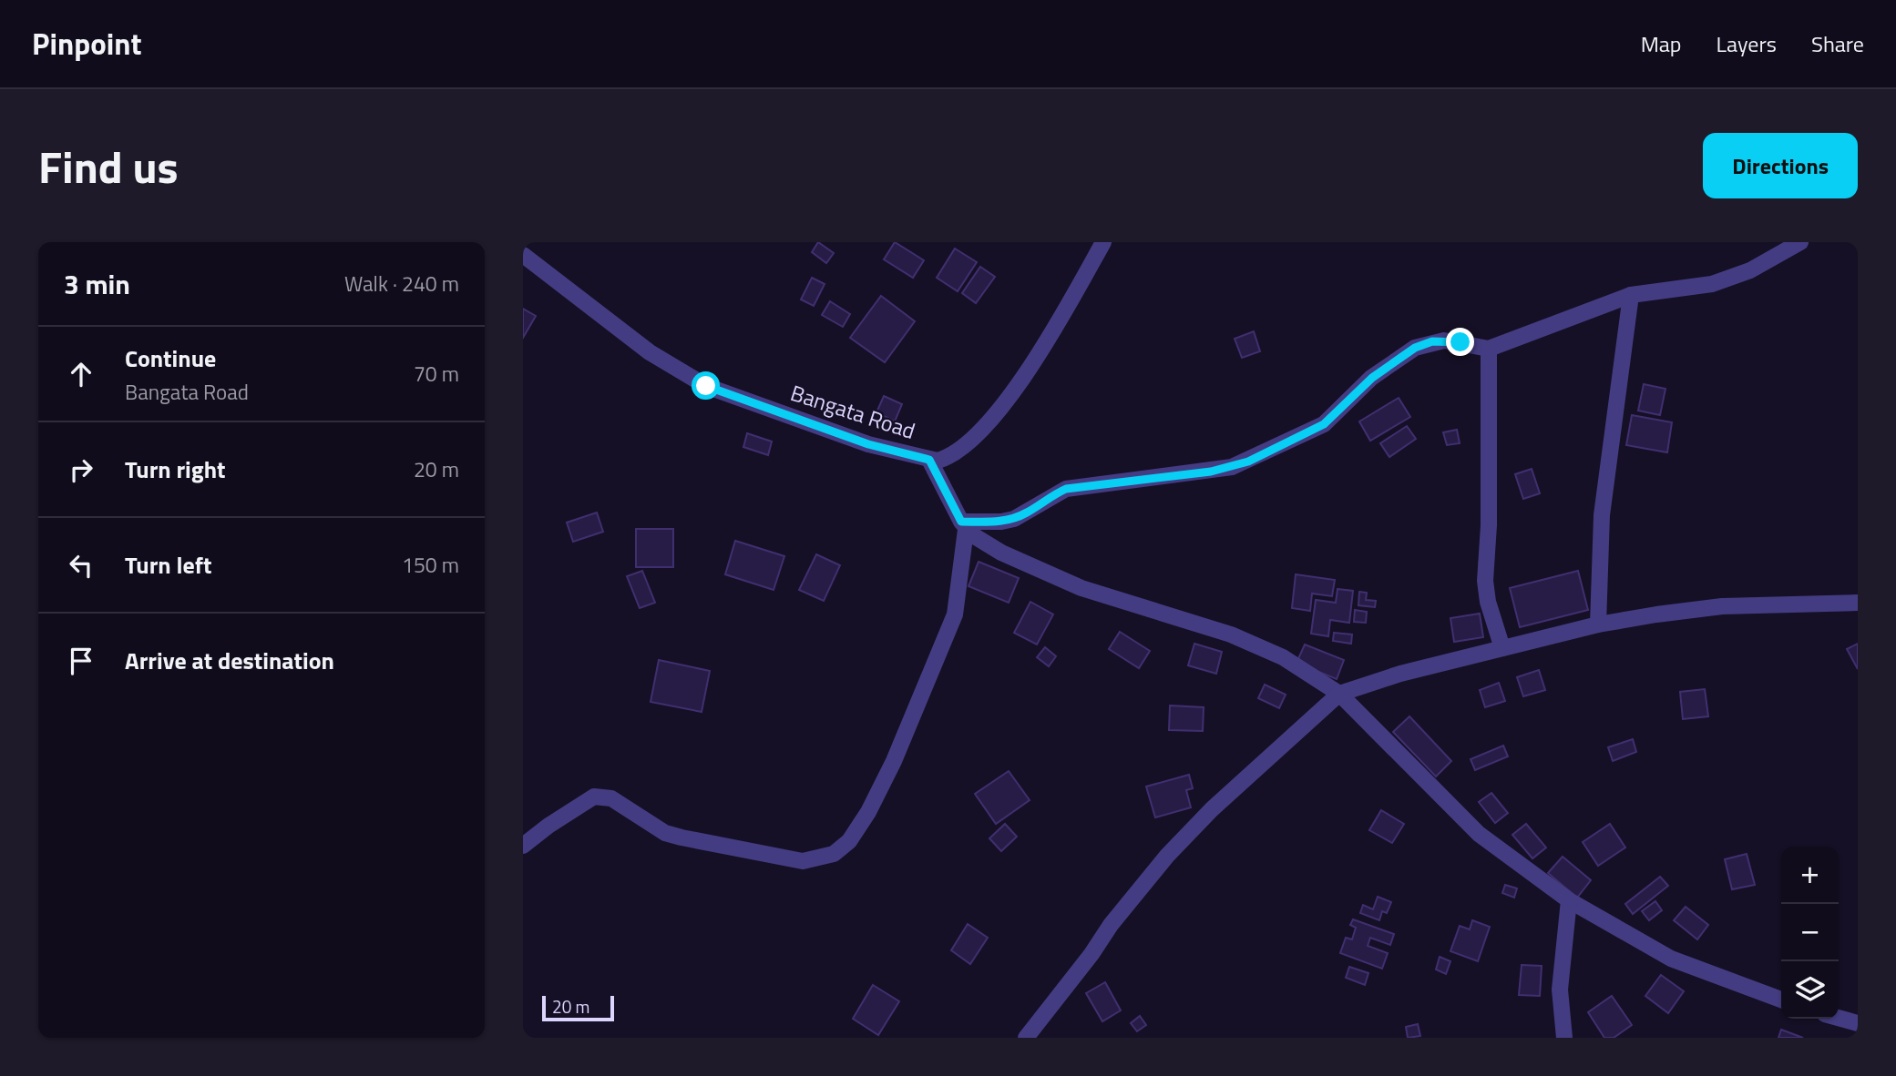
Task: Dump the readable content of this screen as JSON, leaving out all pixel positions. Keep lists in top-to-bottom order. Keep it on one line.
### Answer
{"streets":{"street":["Bangata Road"]},"scale_bar":"20 m","page":{"header":"Pinpoint","nav":["Map","Layers","Share"],"title":"Find us","buttons":"Directions","heading":["3 min","Walk · 240 m"],"list":[["Continue","Bangata Road","70 m"],["Turn right","20 m"],["Turn left","150 m"],"Arrive at destination"],"map_buttons":["+","−"],"scale":"20 m"}}
